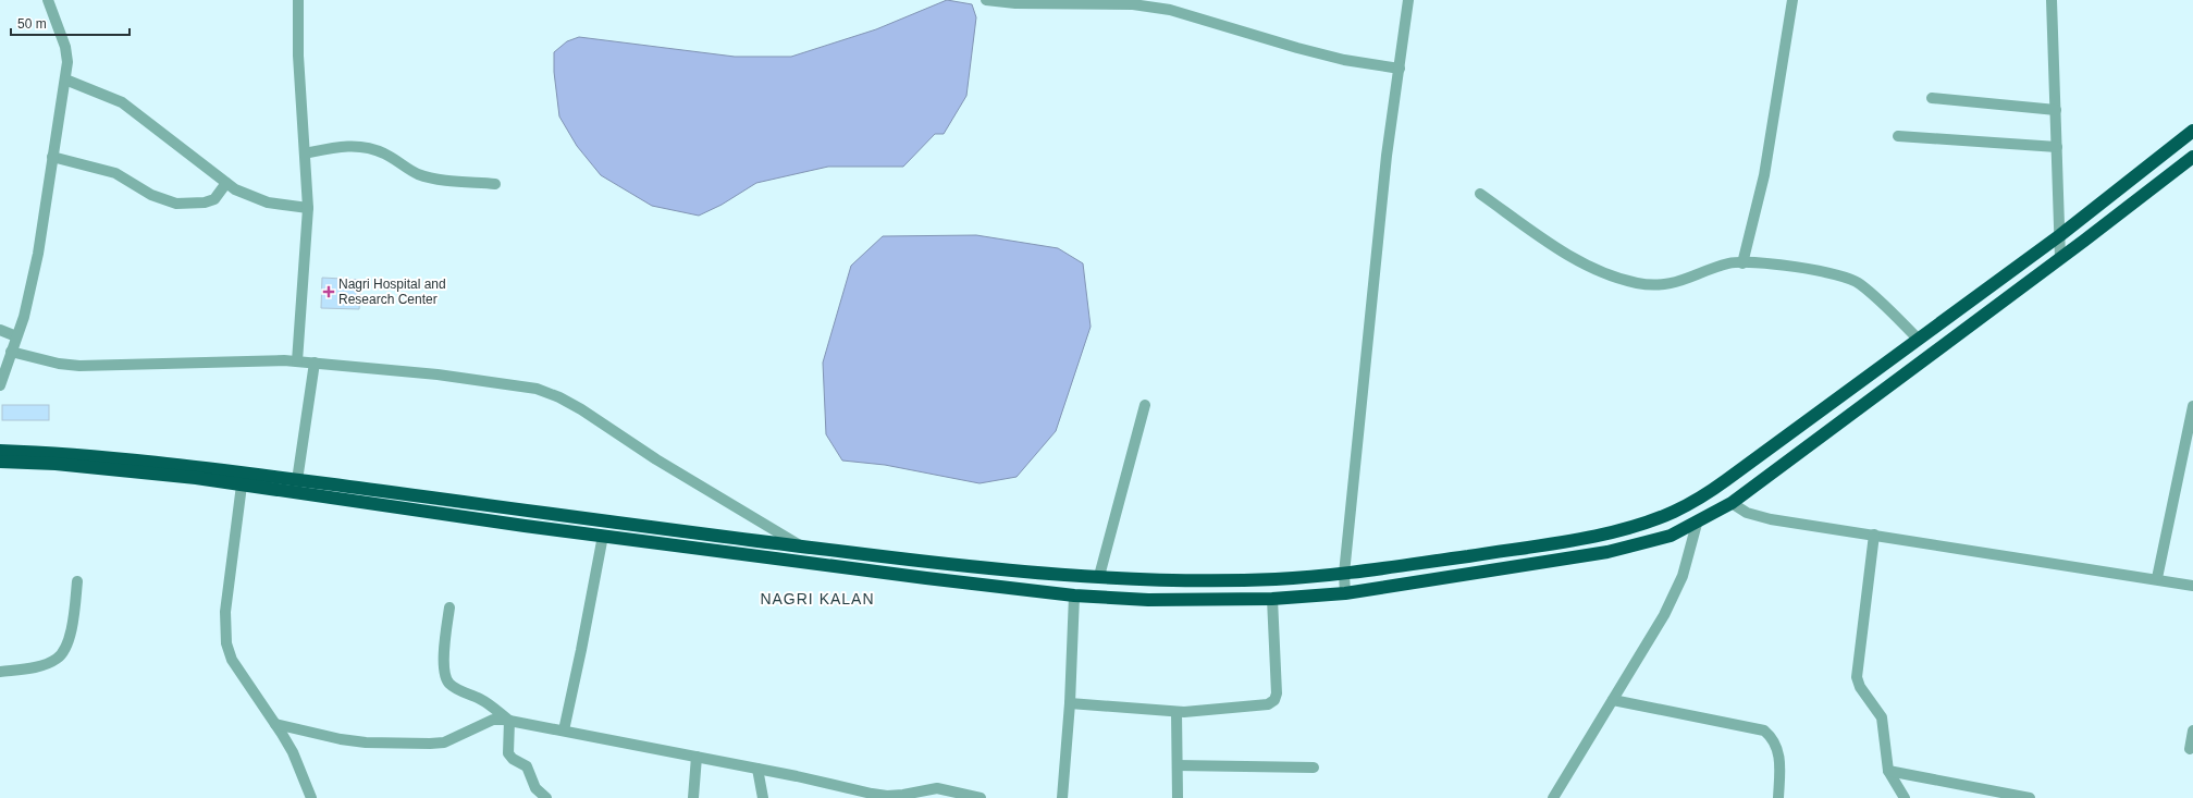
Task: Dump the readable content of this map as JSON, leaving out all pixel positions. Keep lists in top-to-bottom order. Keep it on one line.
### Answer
{"districts":["NAGRI KALAN"],"places":{"health":["Nagri Hospital and Research Center"]},"scale_bar":"50 m"}
